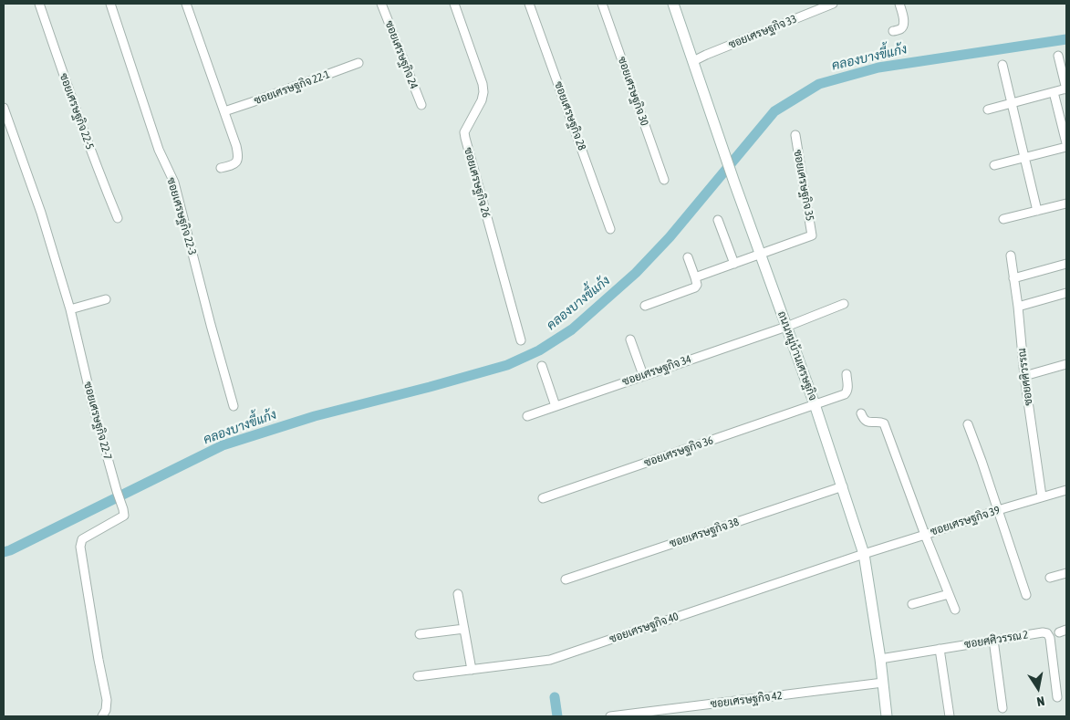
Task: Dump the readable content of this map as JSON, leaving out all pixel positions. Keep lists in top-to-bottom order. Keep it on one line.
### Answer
{"streets":{"street":["ซอยเศรษฐกิจ 33","ซอยเศรษฐกิจ 24","ซอยเศรษฐกิจ 22-1","ซอยเศรษฐกิจ 30","ซอยเศรษฐกิจ 22-5","ซอยเศรษฐกิจ 28","ซอยเศรษฐกิจ 26","ซอยเศรษฐกิจ 35","ซอยเศรษฐกิจ 22-3","ถนนหมู่บ้านเศรษฐกิจ","ซอยเศรษฐกิจ 34","ซอยศศิวรรณ","ซอยเศรษฐกิจ 22-7","ซอยเศรษฐกิจ 36","ซอยเศรษฐกิจ 39","ซอยเศรษฐกิจ 38","ซอยเศรษฐกิจ 40","ซอยศศิวรรณ 2","ซอยเศรษฐกิจ 42"]},"crossings":[["ซอยเศรษฐกิจ 33","ถนนหมู่บ้านเศรษฐกิจ"],["ซอยเศรษฐกิจ 35","ถนนหมู่บ้านเศรษฐกิจ"],["ถนนหมู่บ้านเศรษฐกิจ","ซอยเศรษฐกิจ 34"],["ถนนหมู่บ้านเศรษฐกิจ","ซอยเศรษฐกิจ 36"],["ถนนหมู่บ้านเศรษฐกิจ","ซอยเศรษฐกิจ 39"],["ถนนหมู่บ้านเศรษฐกิจ","ซอยเศรษฐกิจ 38"],["ถนนหมู่บ้านเศรษฐกิจ","ซอยเศรษฐกิจ 40"],["ถนนหมู่บ้านเศรษฐกิจ","ซอยศศิวรรณ 2"],["ถนนหมู่บ้านเศรษฐกิจ","ซอยเศรษฐกิจ 42"],["ซอยศศิวรรณ","ซอยเศรษฐกิจ 39"],["ซอยเศรษฐกิจ 39","ซอยเศรษฐกิจ 40"]],"water":["คลองบางขี้แก้ง"],"north":"bottom"}
